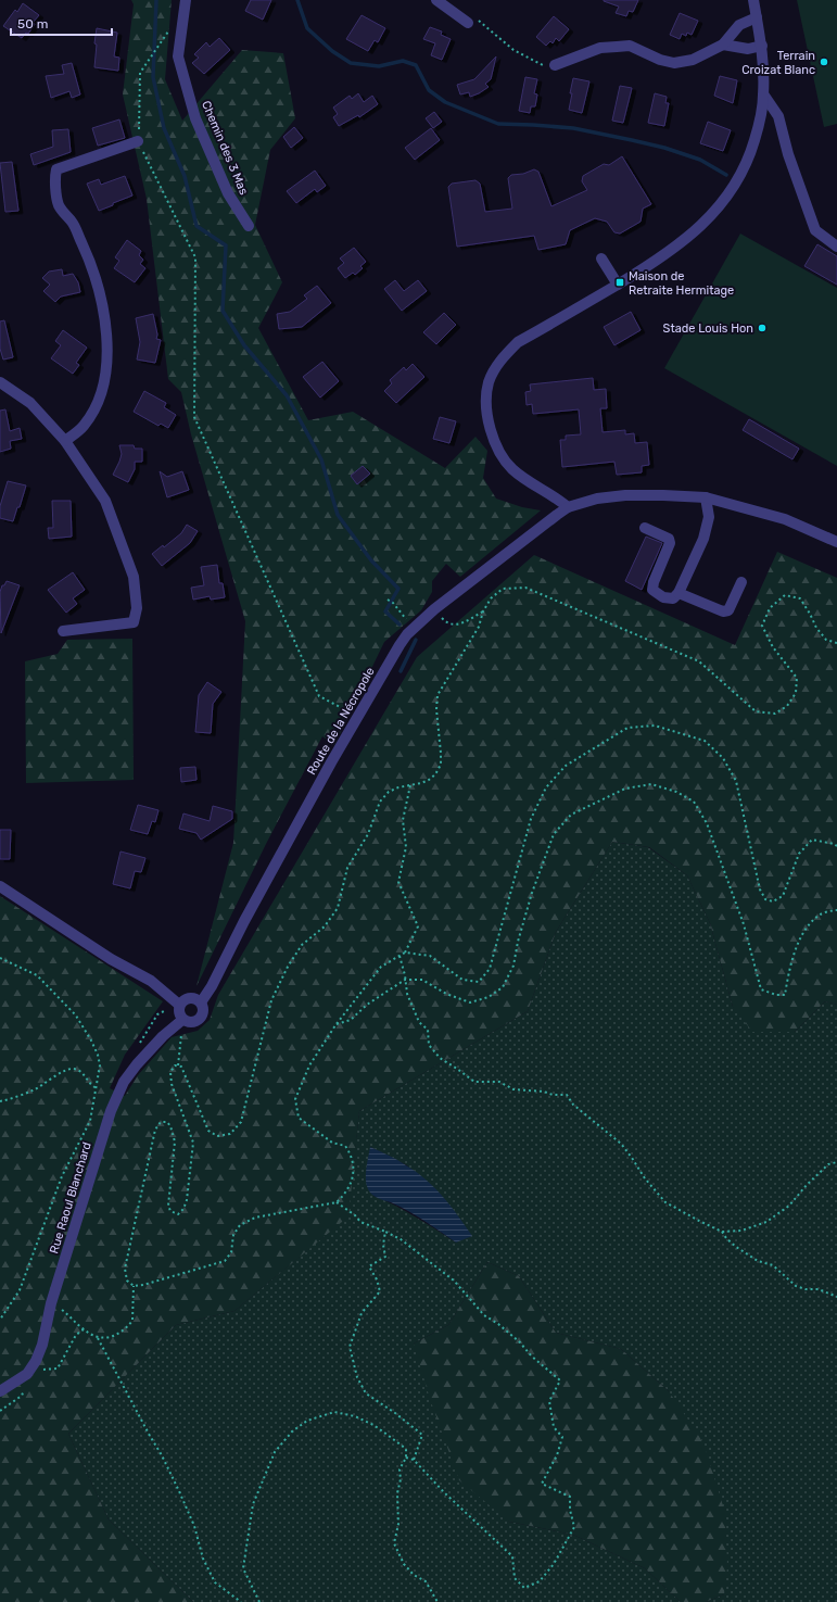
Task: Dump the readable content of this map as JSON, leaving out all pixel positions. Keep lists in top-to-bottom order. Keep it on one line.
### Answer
{"streets":{"street":["Chemin des 3 Mas","Route de la Nécropole","Rue Raoul Blanchard"]},"crossings":[["Route de la Nécropole","Rue Raoul Blanchard"]],"places":{"other":["Terrain Croizat Blanc","Stade Louis Hon"],"transit":["Maison de Retraite Hermitage"]},"scale_bar":"50 m"}
